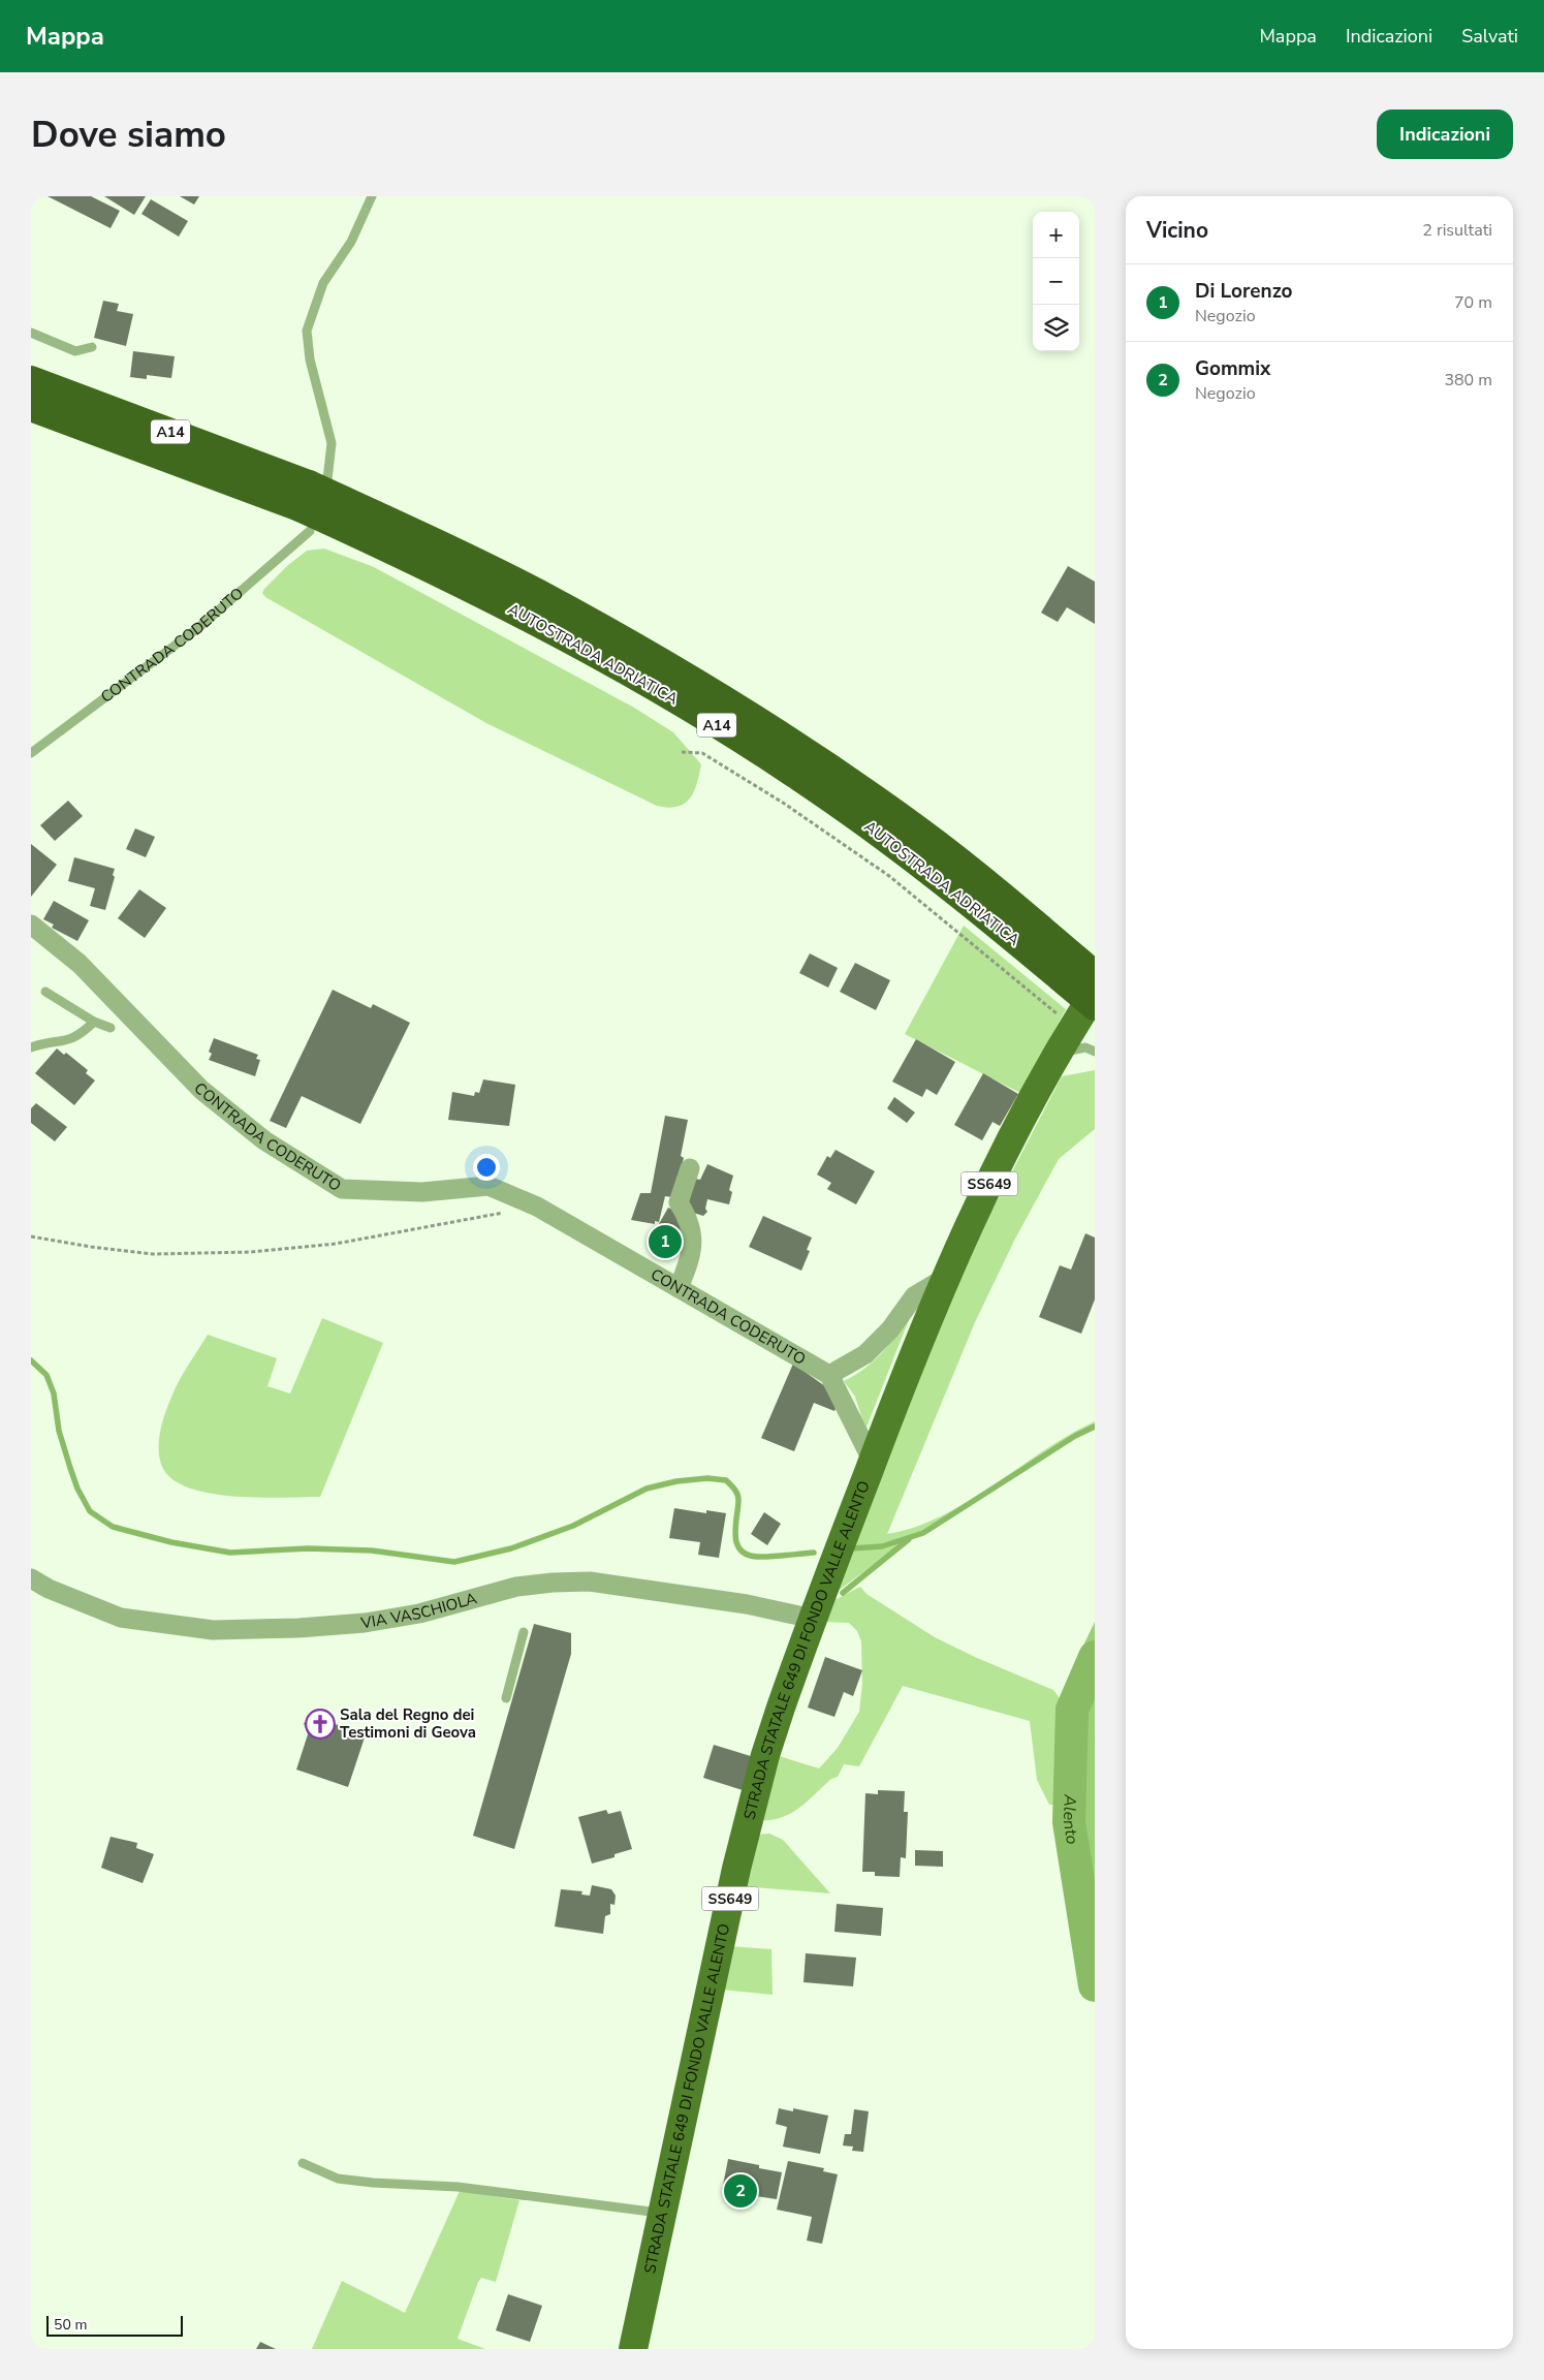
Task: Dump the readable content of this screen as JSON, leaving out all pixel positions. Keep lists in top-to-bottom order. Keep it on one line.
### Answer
{"streets":{"highway":["A14","AUTOSTRADA ADRIATICA"],"main road":["SS649","STRADA STATALE 649 DI FONDO VALLE ALENTO"],"street":["CONTRADA CODERUTO","VIA VASCHIOLA"]},"crossings":[["CONTRADA CODERUTO","AUTOSTRADA ADRIATICA"],["AUTOSTRADA ADRIATICA","STRADA STATALE 649 DI FONDO VALLE ALENTO"],["VIA VASCHIOLA","STRADA STATALE 649 DI FONDO VALLE ALENTO"]],"water":["Alento"],"places":{"church":["Sala del Regno dei Testimoni di Geova"]},"scale_bar":"50 m","page":{"header":"Mappa","nav":["Mappa","Indicazioni","Salvati"],"buttons":"Indicazioni","title":"Dove siamo","heading":["Vicino","2 risultati"],"map_buttons":["+","−"],"list":[{"mark":"1","name":"Di Lorenzo","note":"Negozio","value":"70 m"},{"mark":"2","name":"Gommix","note":"Negozio","value":"380 m"}],"pins":["1","2"],"scale":"50 m"}}
